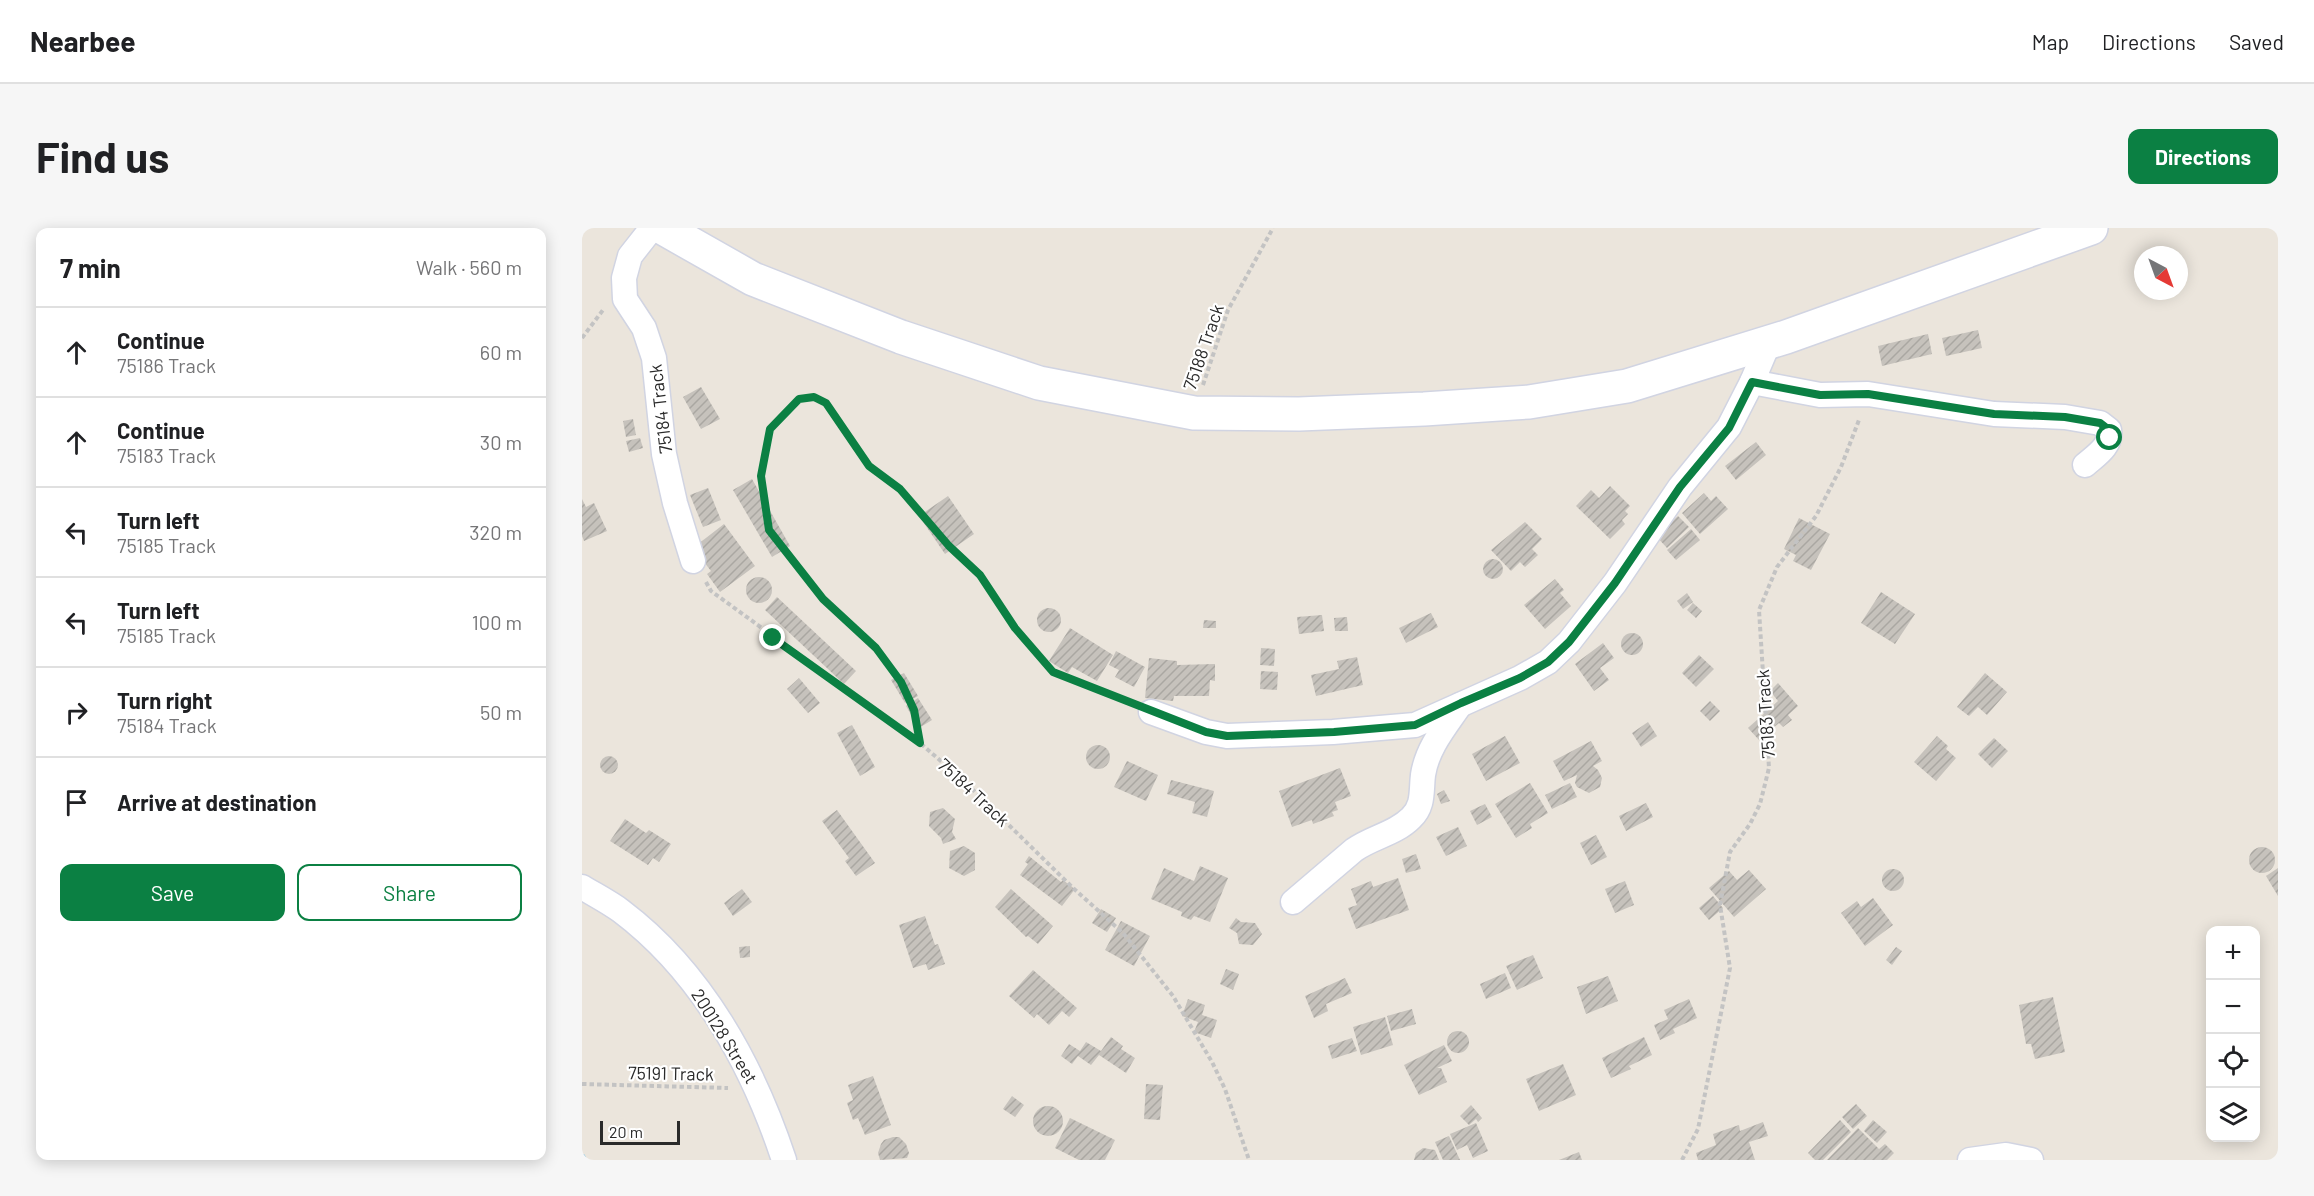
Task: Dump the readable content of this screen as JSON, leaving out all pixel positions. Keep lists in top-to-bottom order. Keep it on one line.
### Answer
{"streets":{"street":["75184 Track","200128 Street"],"path":["75188 Track","75183 Track","75191 Track"]},"crossings":[["200128 Street","75191 Track"]],"scale_bar":"20 m","north":"bottom right","page":{"header":"Nearbee","nav":["Map","Directions","Saved"],"buttons":["Directions",["Save","Share"]],"title":"Find us","heading":["7 min","Walk · 560 m"],"list":[["Continue","75186 Track","60 m"],["Continue","75183 Track","30 m"],["Turn left","75185 Track","320 m"],["Turn left","75185 Track","100 m"],["Turn right","75184 Track","50 m"],"Arrive at destination"],"map_buttons":["+","−"],"scale":"20 m"}}
